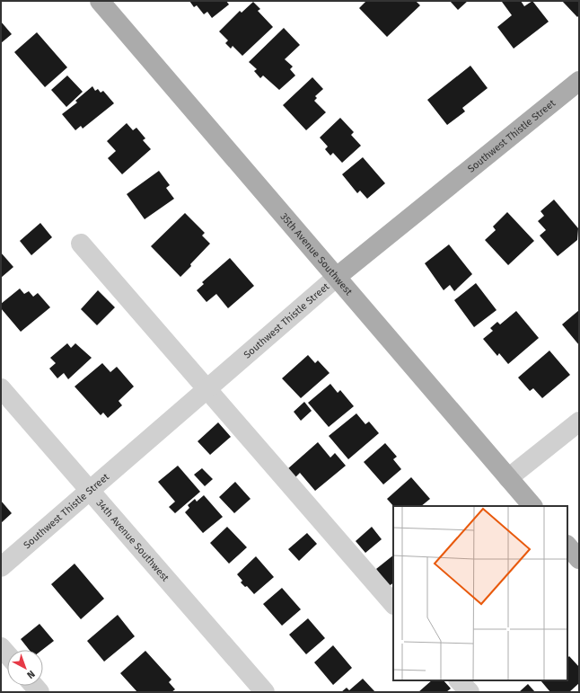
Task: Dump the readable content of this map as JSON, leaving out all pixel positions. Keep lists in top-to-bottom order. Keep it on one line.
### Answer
{"streets":{"main road":["Southwest Thistle Street","35th Avenue Southwest"],"street":["34th Avenue Southwest"]},"crossings":[["Southwest Thistle Street","35th Avenue Southwest"],["Southwest Thistle Street","34th Avenue Southwest"]],"north":"bottom right"}
